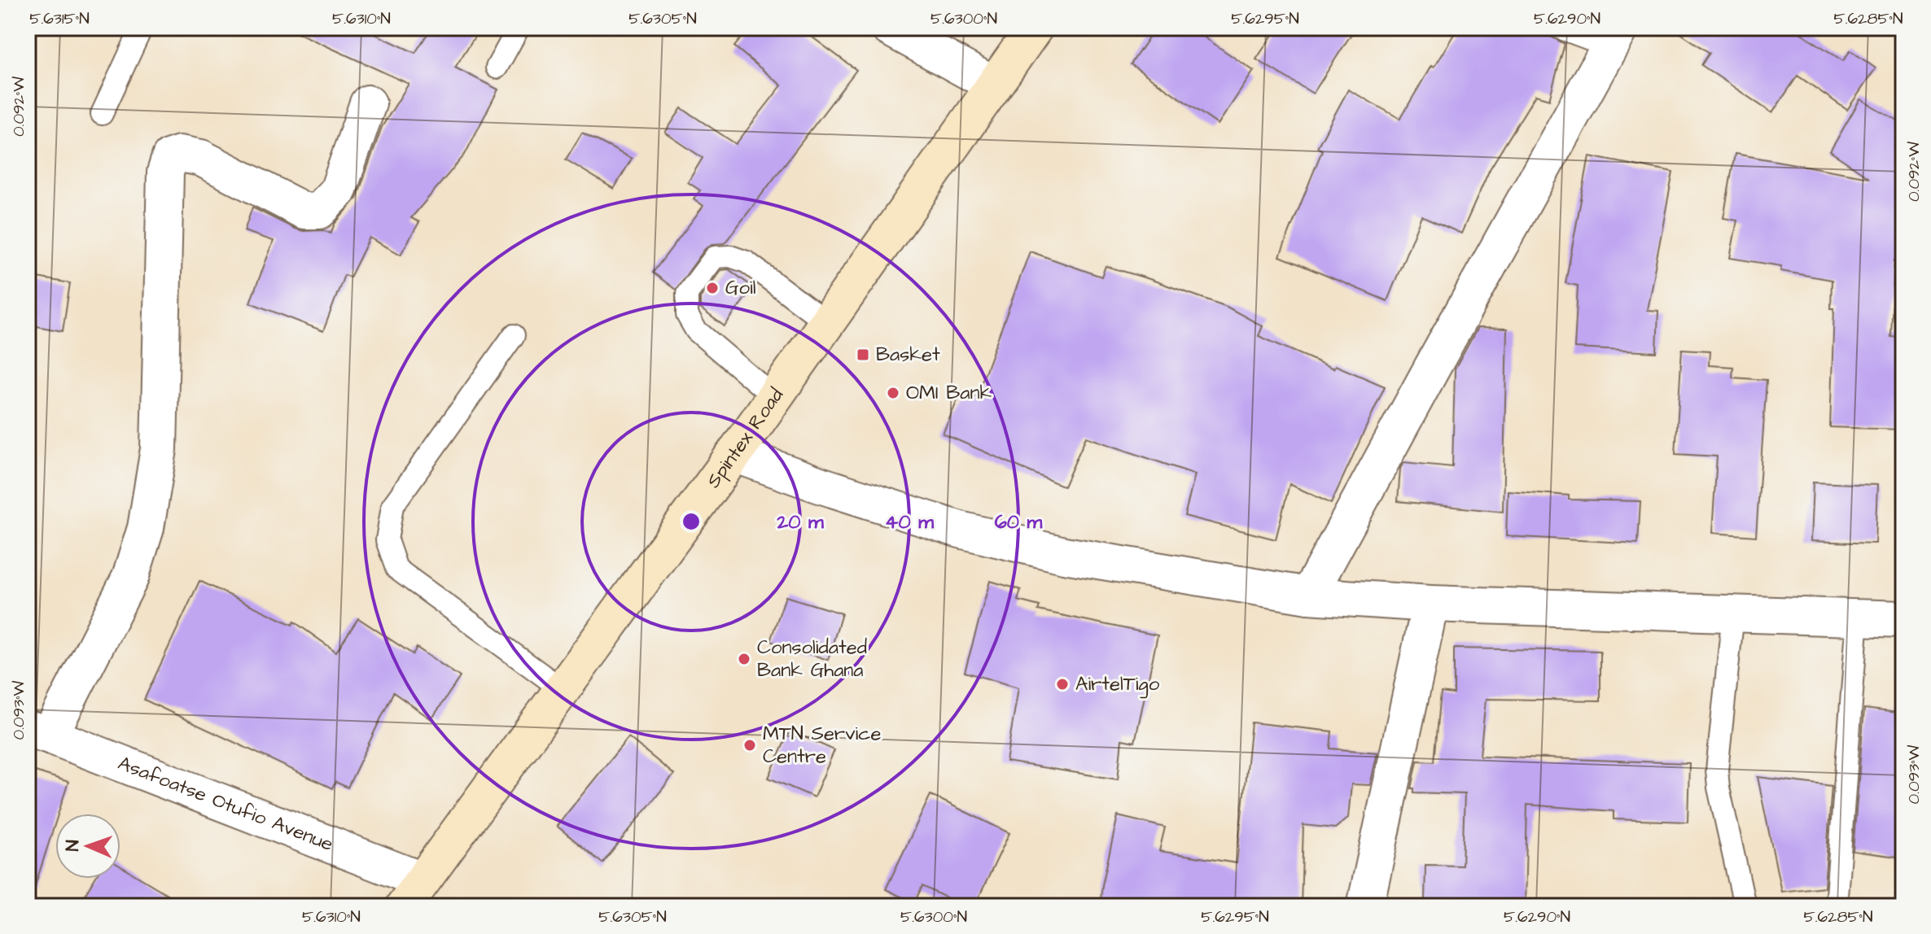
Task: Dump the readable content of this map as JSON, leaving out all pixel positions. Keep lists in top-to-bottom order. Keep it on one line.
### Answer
{"streets":{"main road":["Spintex Road"],"street":["Asafoatse Otufio Avenue"]},"crossings":[["Spintex Road","Asafoatse Otufio Avenue"]],"places":{"other":["Goil","OMI Bank","Consolidated Bank Ghana","AirtelTigo","MTN Service Centre"],"transit":["Basket"]},"north":"left","coordinates":["5.6315°N","5.6310°N","5.6305°N","5.6300°N","5.6295°N","5.6290°N","5.6285°N","0.092°W","0.093°W"],"rings":["20 m","40 m","60 m"]}
